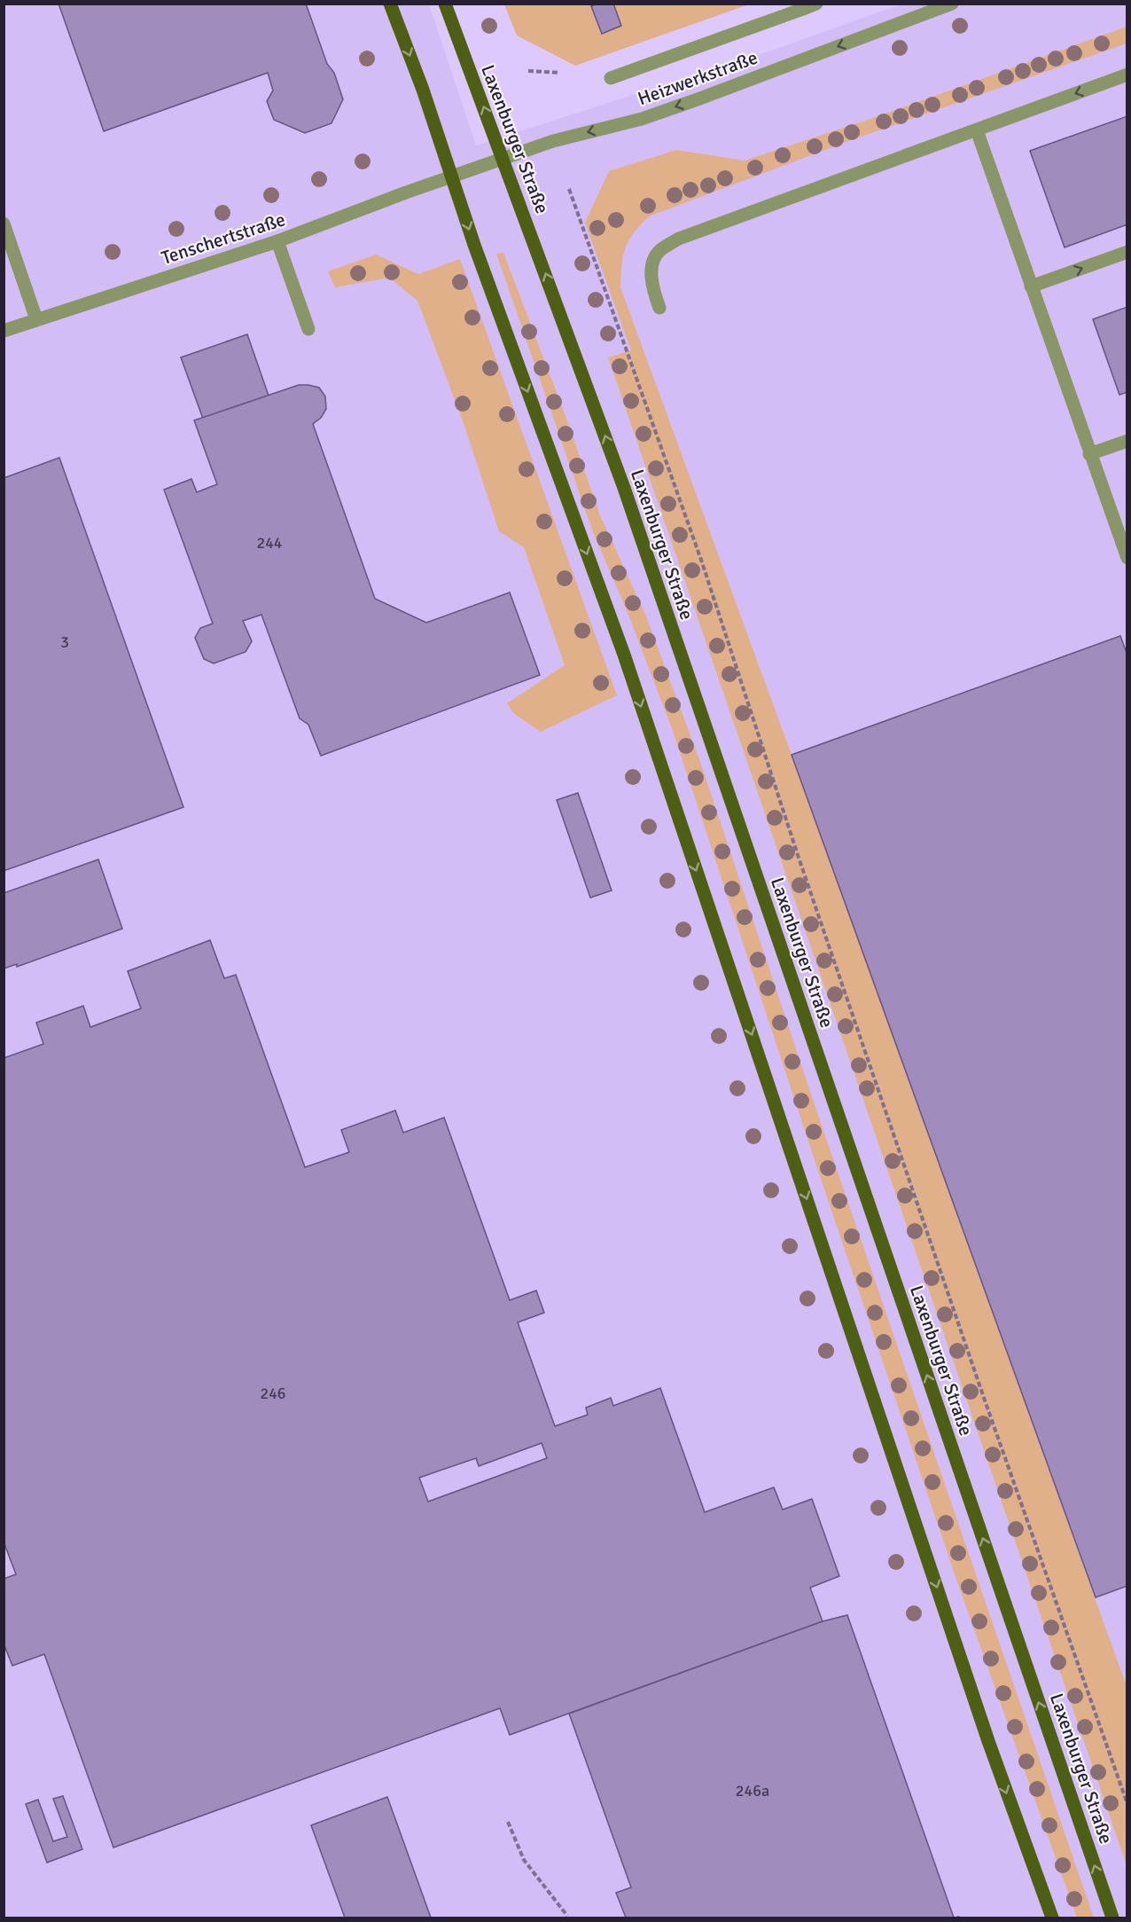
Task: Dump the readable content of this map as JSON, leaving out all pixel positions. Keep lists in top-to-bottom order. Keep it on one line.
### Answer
{"streets":{"main road":["Laxenburger Straße"],"street":["Heizwerkstraße","Tenschertstraße"]},"crossings":[["Heizwerkstraße","Laxenburger Straße"],["Heizwerkstraße","Tenschertstraße"]],"house_numbers":["244","3","246","246a"]}
